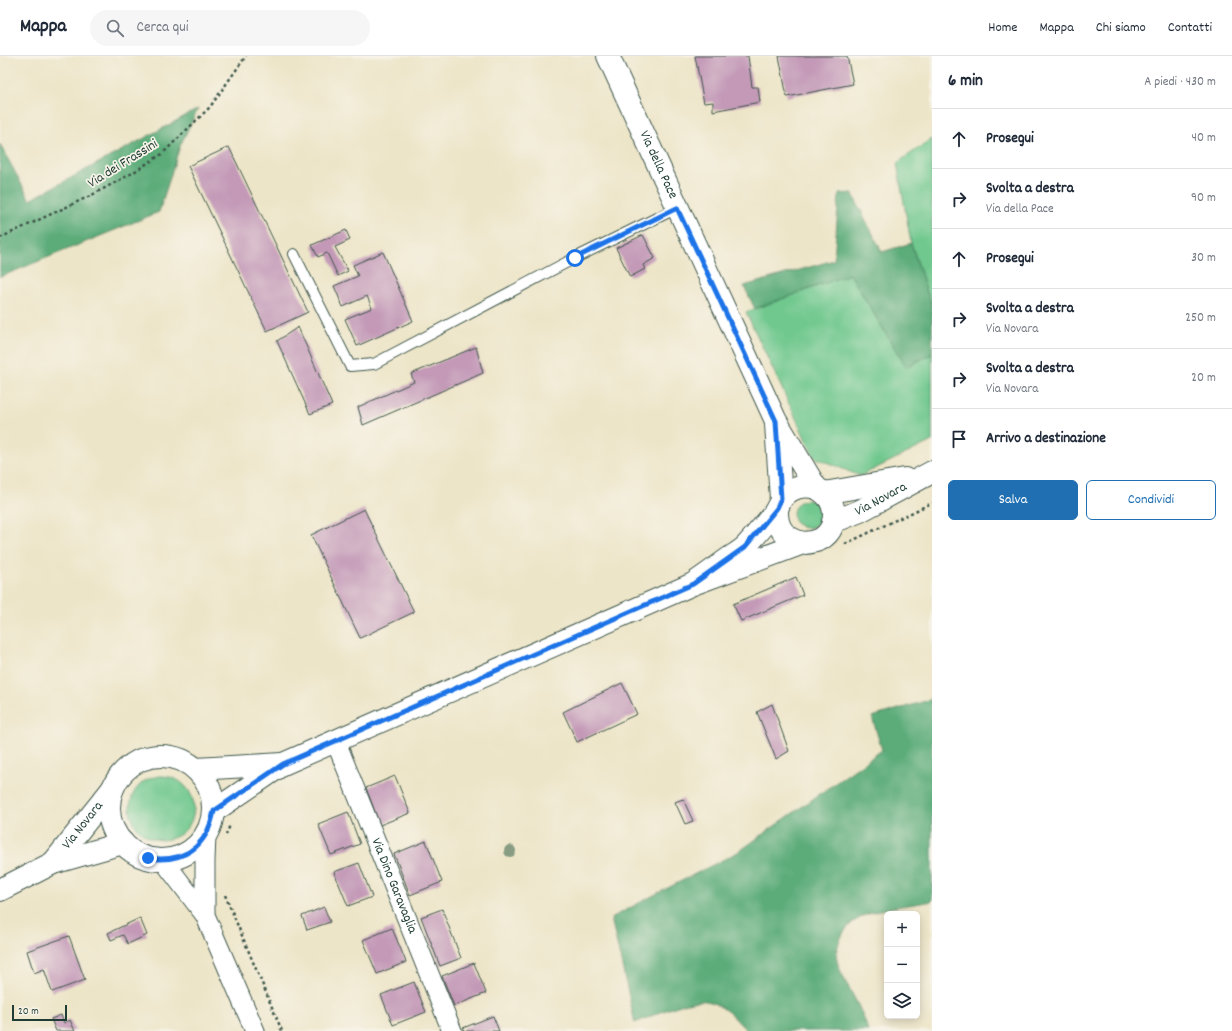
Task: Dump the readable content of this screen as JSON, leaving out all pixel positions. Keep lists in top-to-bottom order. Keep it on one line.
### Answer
{"streets":{"street":["Via della Pace","Via Novara","Via Dino Garavaglia"],"path":["Via dei Frassini"]},"crossings":[["Via della Pace","Via Novara"],["Via Novara","Via Dino Garavaglia"]],"scale_bar":"20 m","page":{"header":"Mappa","search":"Cerca qui","nav":["Home","Mappa","Chi siamo","Contatti"],"heading":["6 min","A piedi · 430 m"],"list":[["Prosegui","40 m"],["Svolta a destra","Via della Pace","90 m"],["Prosegui","30 m"],["Svolta a destra","Via Novara","250 m"],["Svolta a destra","Via Novara","20 m"],"Arrivo a destinazione"],"buttons":["Salva","Condividi"],"map_buttons":["+","−"],"scale":"20 m"}}
